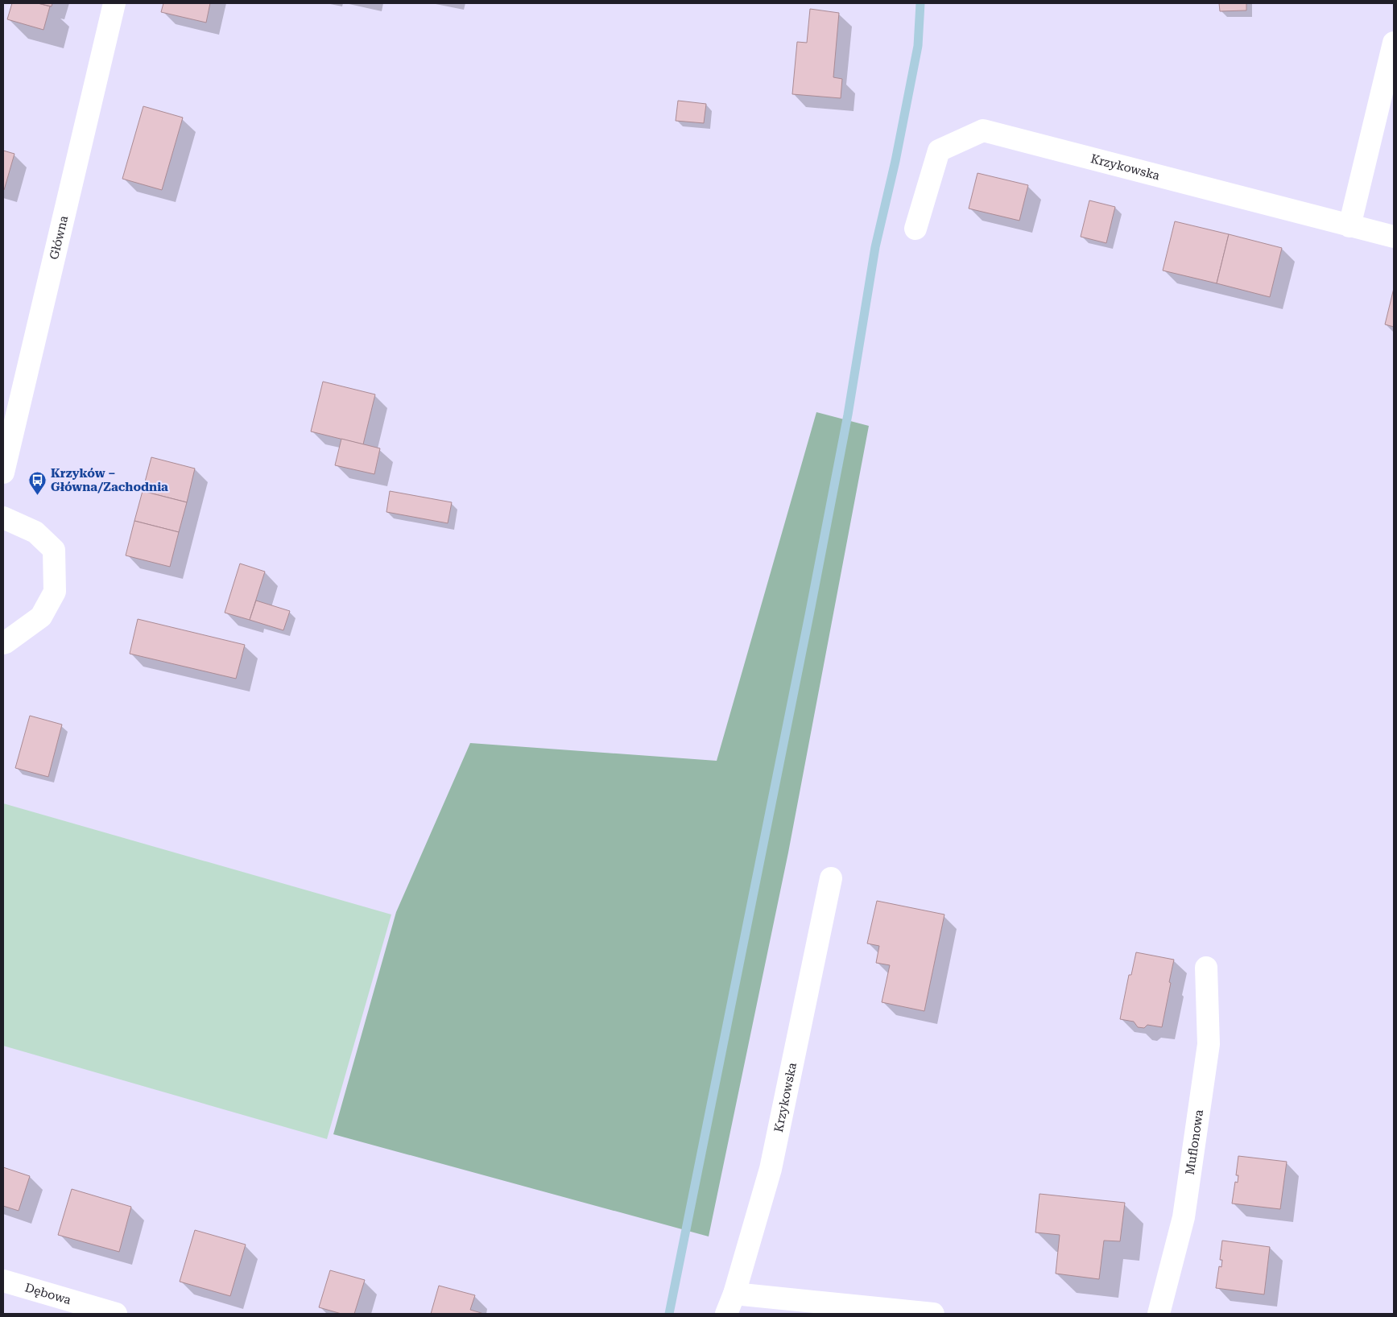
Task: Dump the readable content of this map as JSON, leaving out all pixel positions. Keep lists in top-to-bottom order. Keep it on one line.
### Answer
{"streets":{"street":["Krzykowska","Główna","Muflonowa","Dębowa"]},"places":{"bus stop":["Krzyków – Główna/Zachodnia"]}}
